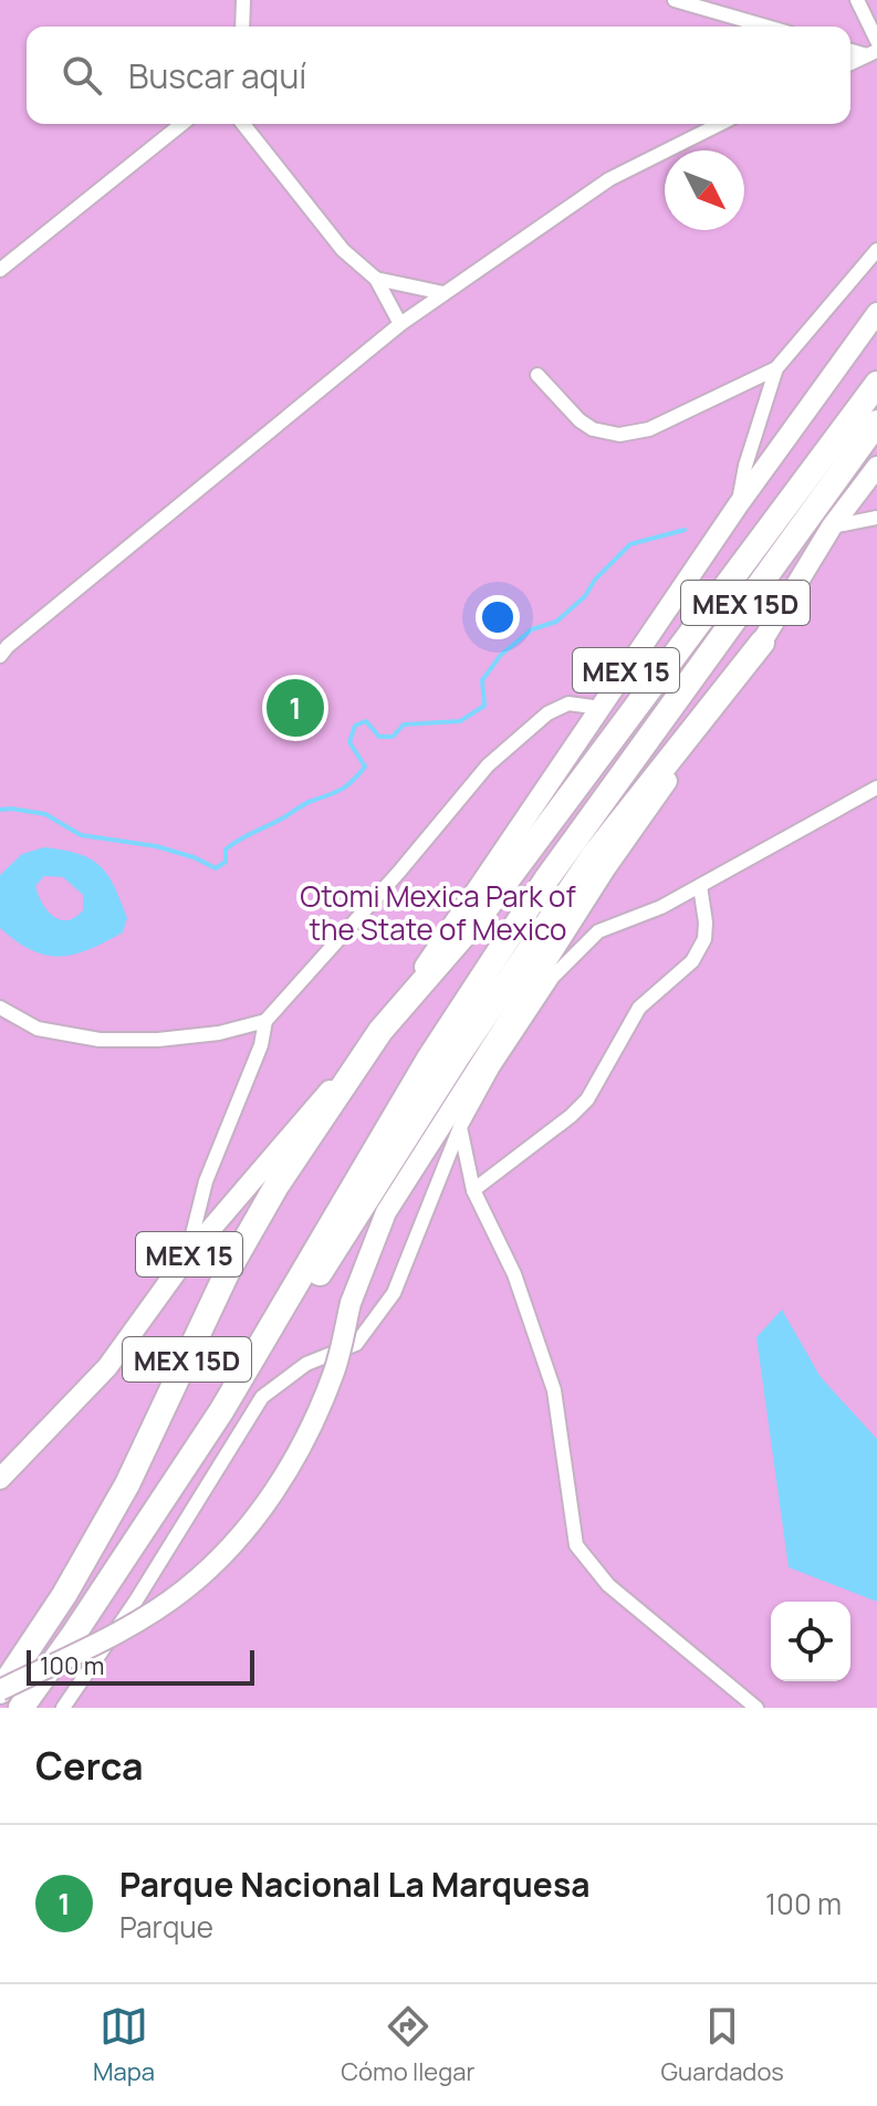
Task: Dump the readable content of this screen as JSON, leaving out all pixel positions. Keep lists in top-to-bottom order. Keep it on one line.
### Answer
{"streets":{"highway":["MEX 15D"],"main road":["MEX 15"]},"crossings":[["MEX 15D","MEX 15"]],"parks":["Otomi Mexica Park of the State of Mexico"],"scale_bar":"100 m","north":"bottom right","page":{"search":"Buscar aquí","pins":"1","scale":"100 m","heading":"Cerca","list":[{"mark":"1","name":"Parque Nacional La Marquesa","note":"Parque","value":"100 m"}],"nav":["Mapa","Cómo llegar","Guardados"]}}
